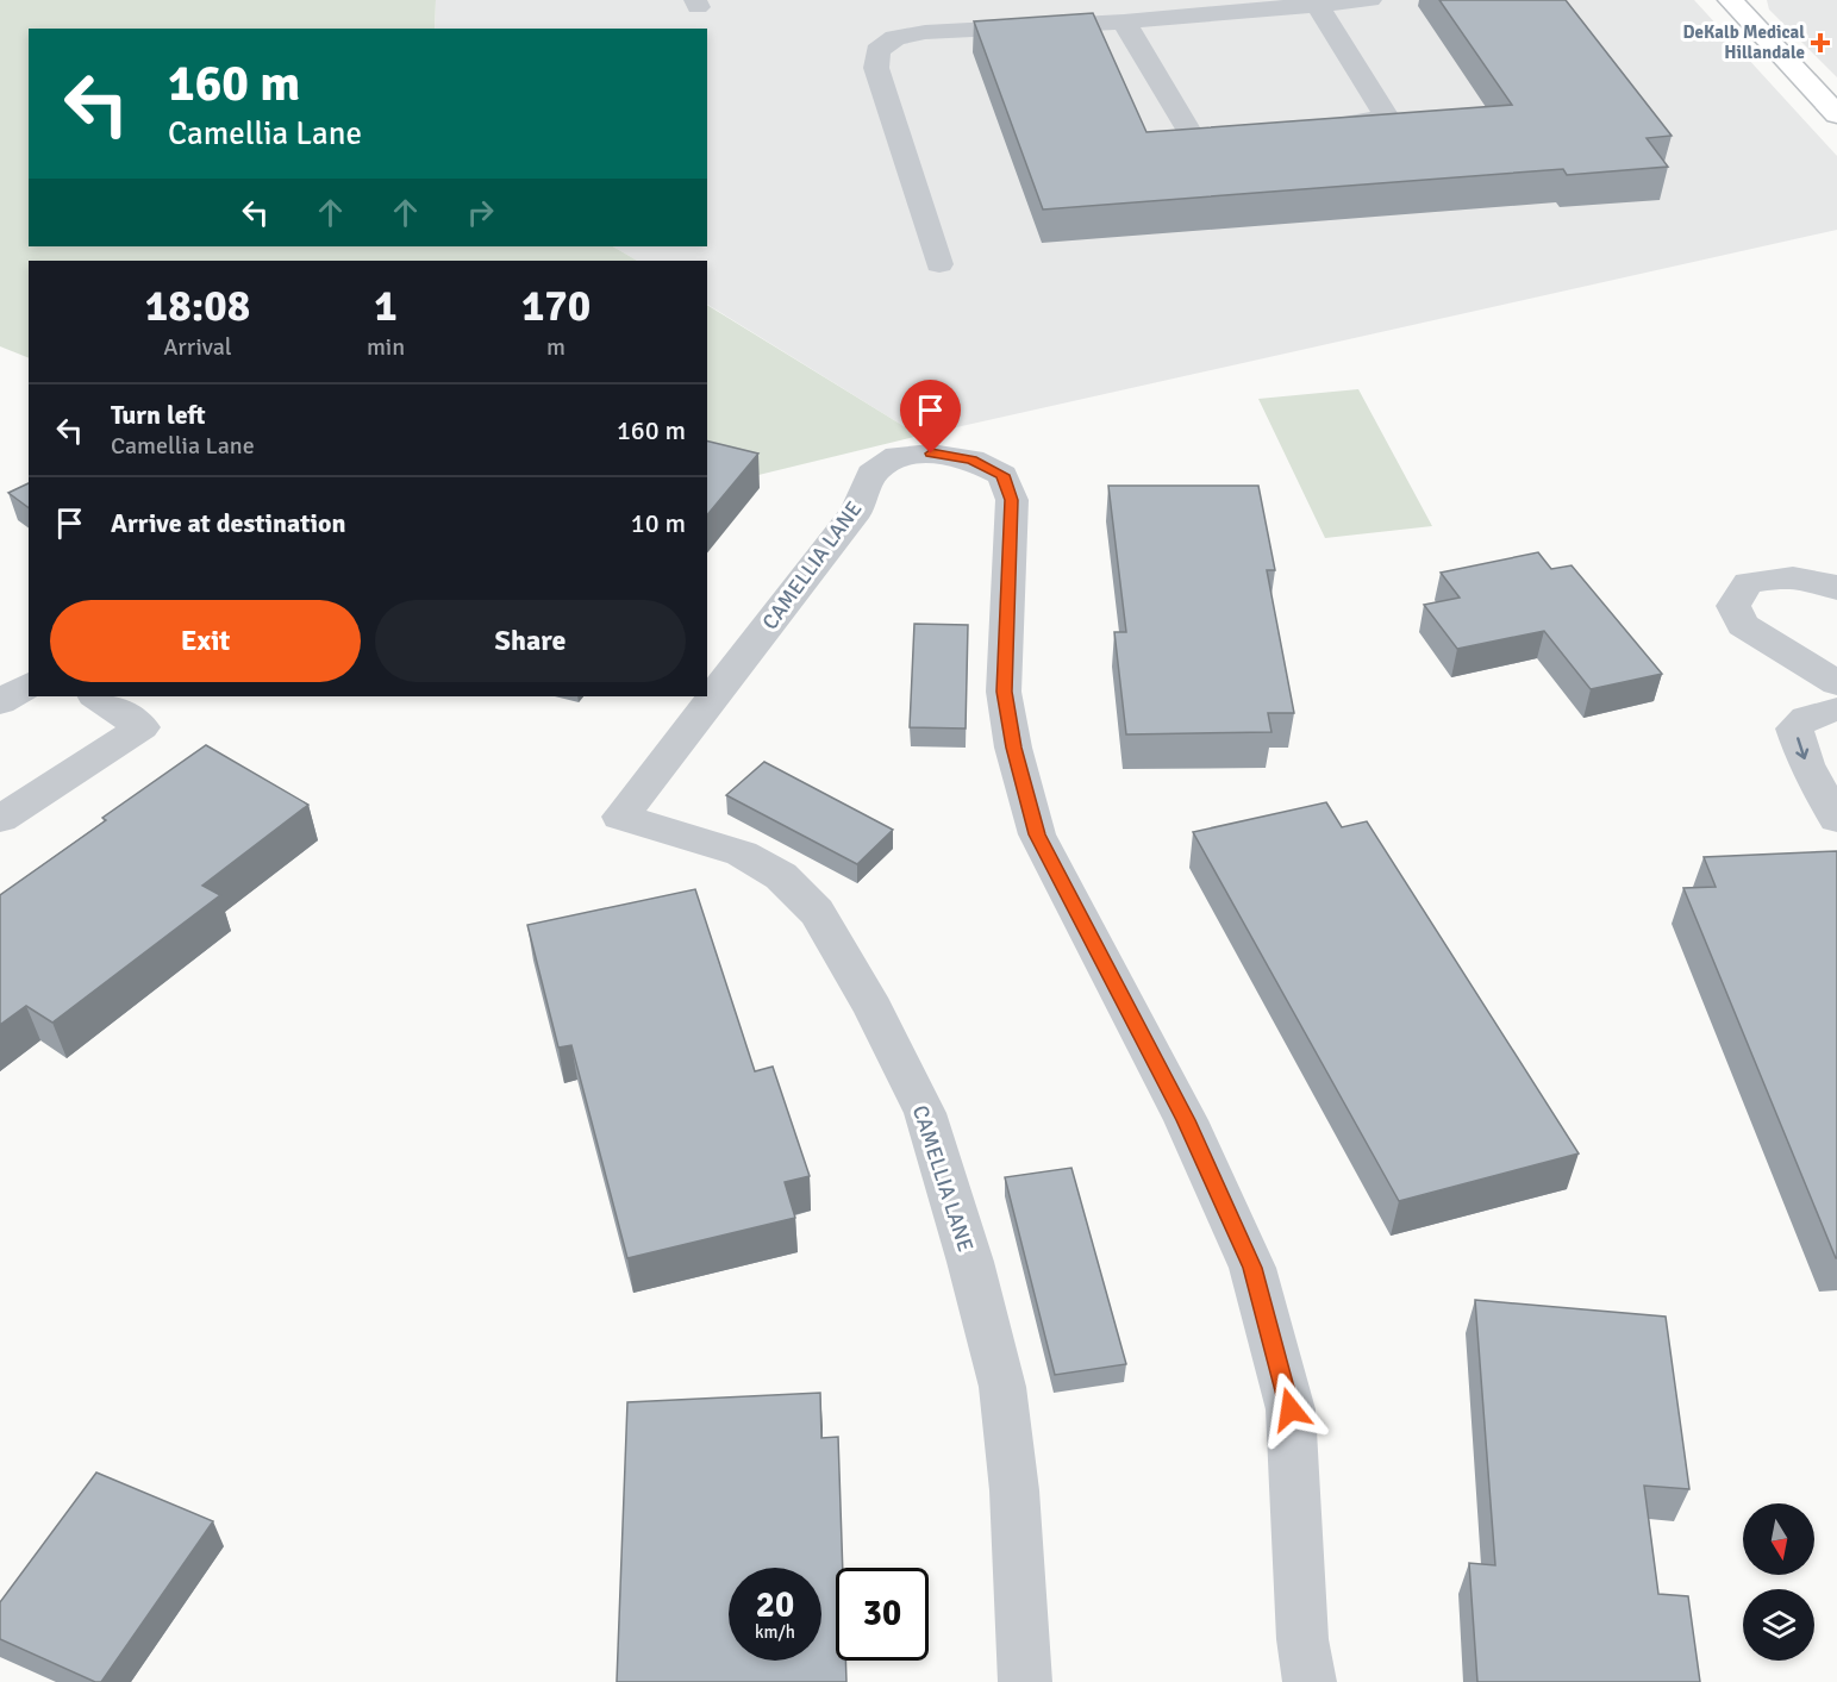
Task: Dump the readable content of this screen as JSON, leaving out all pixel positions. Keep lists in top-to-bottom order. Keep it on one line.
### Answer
{"streets":{"street":["CAMELLIA LANE"]},"places":{"health":["DeKalb Medical Hillandale"]},"north":"bottom","page":{"turn":["160 m","Camellia Lane"],"eta":["18:08","Arrival","1","min","170","m"],"list":[{"name":"Turn left","note":"Camellia Lane","value":"160 m"},{"name":"Arrive at destination","value":"10 m"}],"buttons":["Exit","Share"],"speed":"20 km/h","limit":"30"}}
